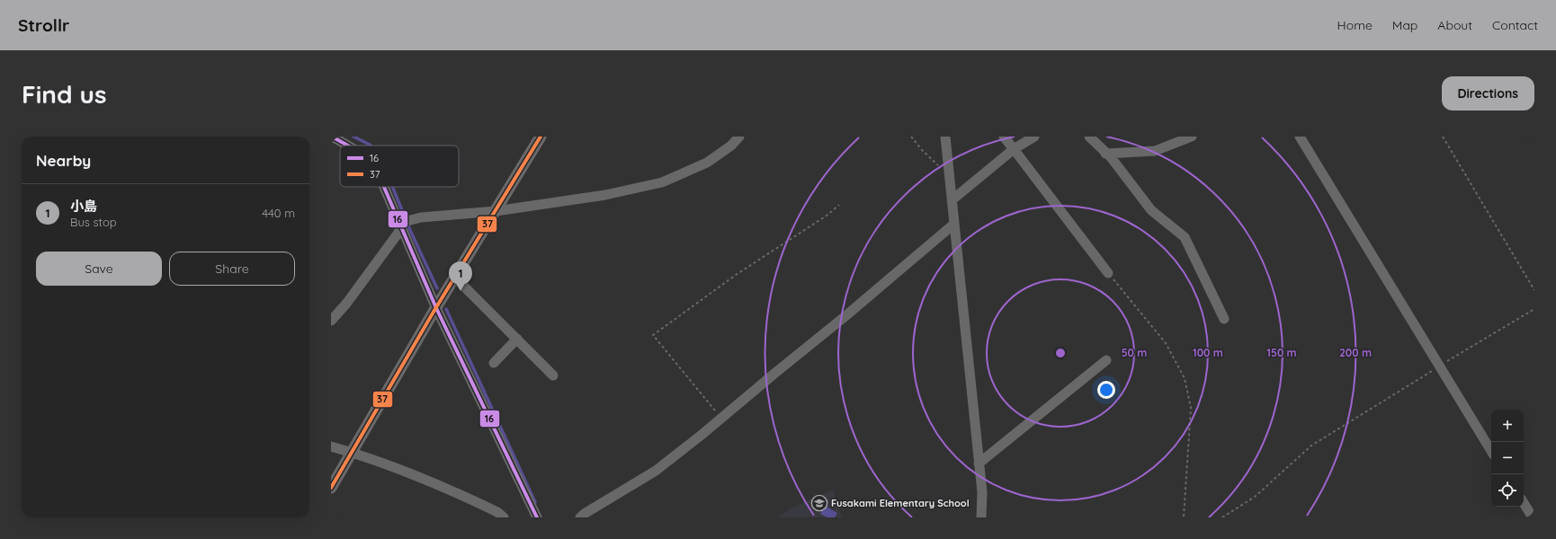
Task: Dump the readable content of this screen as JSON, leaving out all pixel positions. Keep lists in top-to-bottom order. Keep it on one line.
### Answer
{"places":{"school or university":["Fusakami Elementary School"]},"lines":["transit line 16","transit line 37"],"legend":["16","37"],"page":{"header":"Strollr","nav":["Home","Map","About","Contact"],"buttons":["Directions",["Save","Share"]],"title":"Find us","heading":"Nearby","list":[{"mark":"1","name":"小島","note":"Bus stop","value":"440 m"}],"pins":"1","map_buttons":["+","−"]},"rings":["50 m","100 m","150 m","200 m"]}
